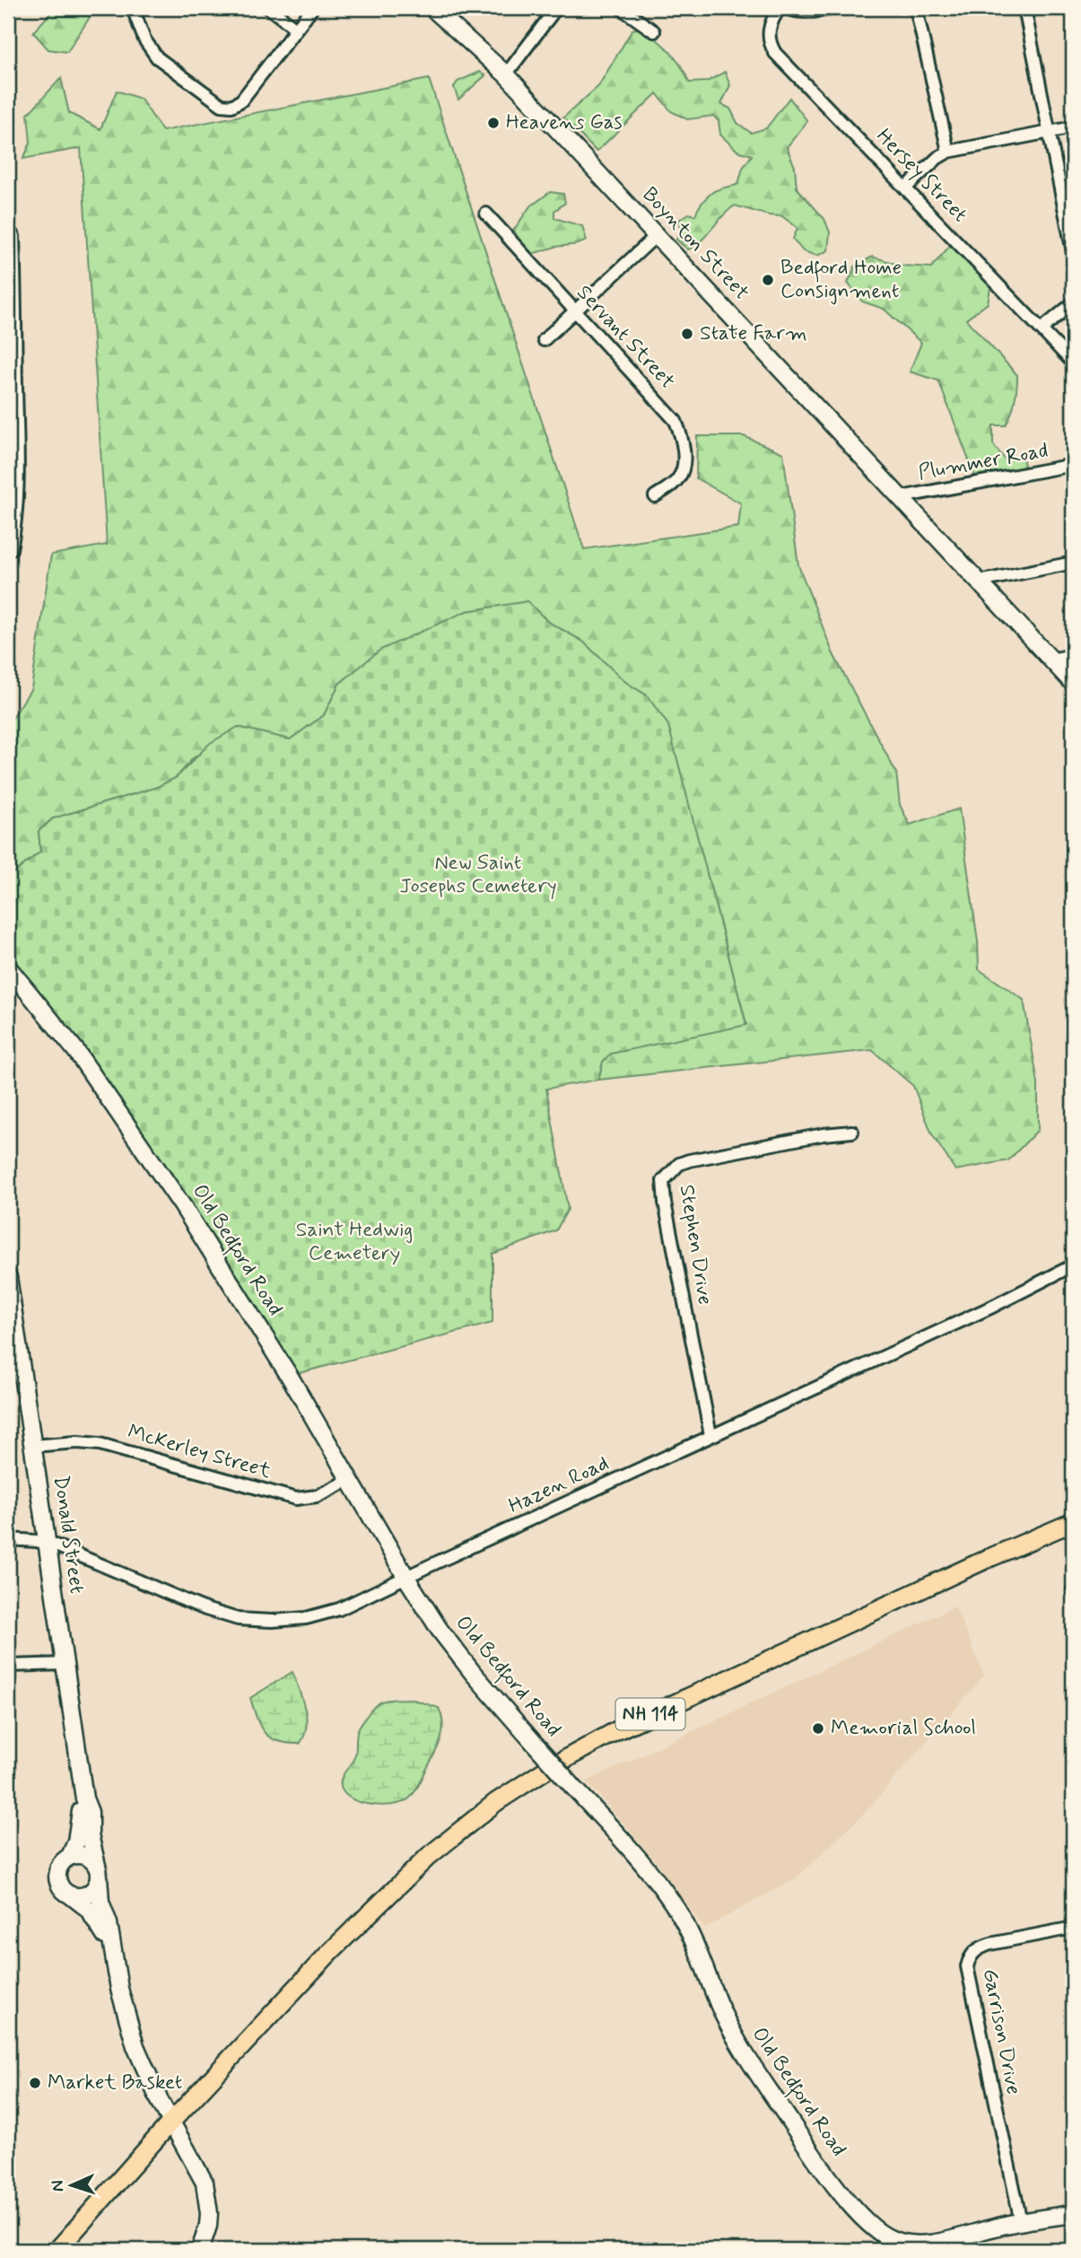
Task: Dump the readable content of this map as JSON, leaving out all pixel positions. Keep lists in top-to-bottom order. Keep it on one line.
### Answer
{"streets":{"main road":["NH 114"],"street":["Hersey Street","Boynton Street","Servant Street","Plummer Road","Stephen Drive","Old Bedford Road","McKerley Street","Hazen Road","Donald Street","Garrison Drive"]},"crossings":[["Boynton Street","Plummer Road"],["Stephen Drive","Hazen Road"],["Old Bedford Road","McKerley Street"],["Old Bedford Road","Hazen Road"],["Old Bedford Road","Garrison Drive"],["McKerley Street","Donald Street"],["Hazen Road","Donald Street"],["Donald Street","NH 114"]],"parks":["New Saint Josephs Cemetery","Saint Hedwig Cemetery"],"places":["Heavens Gas","Bedford Home Consignment","State Farm","Memorial School","Market Basket"],"north":"left"}
